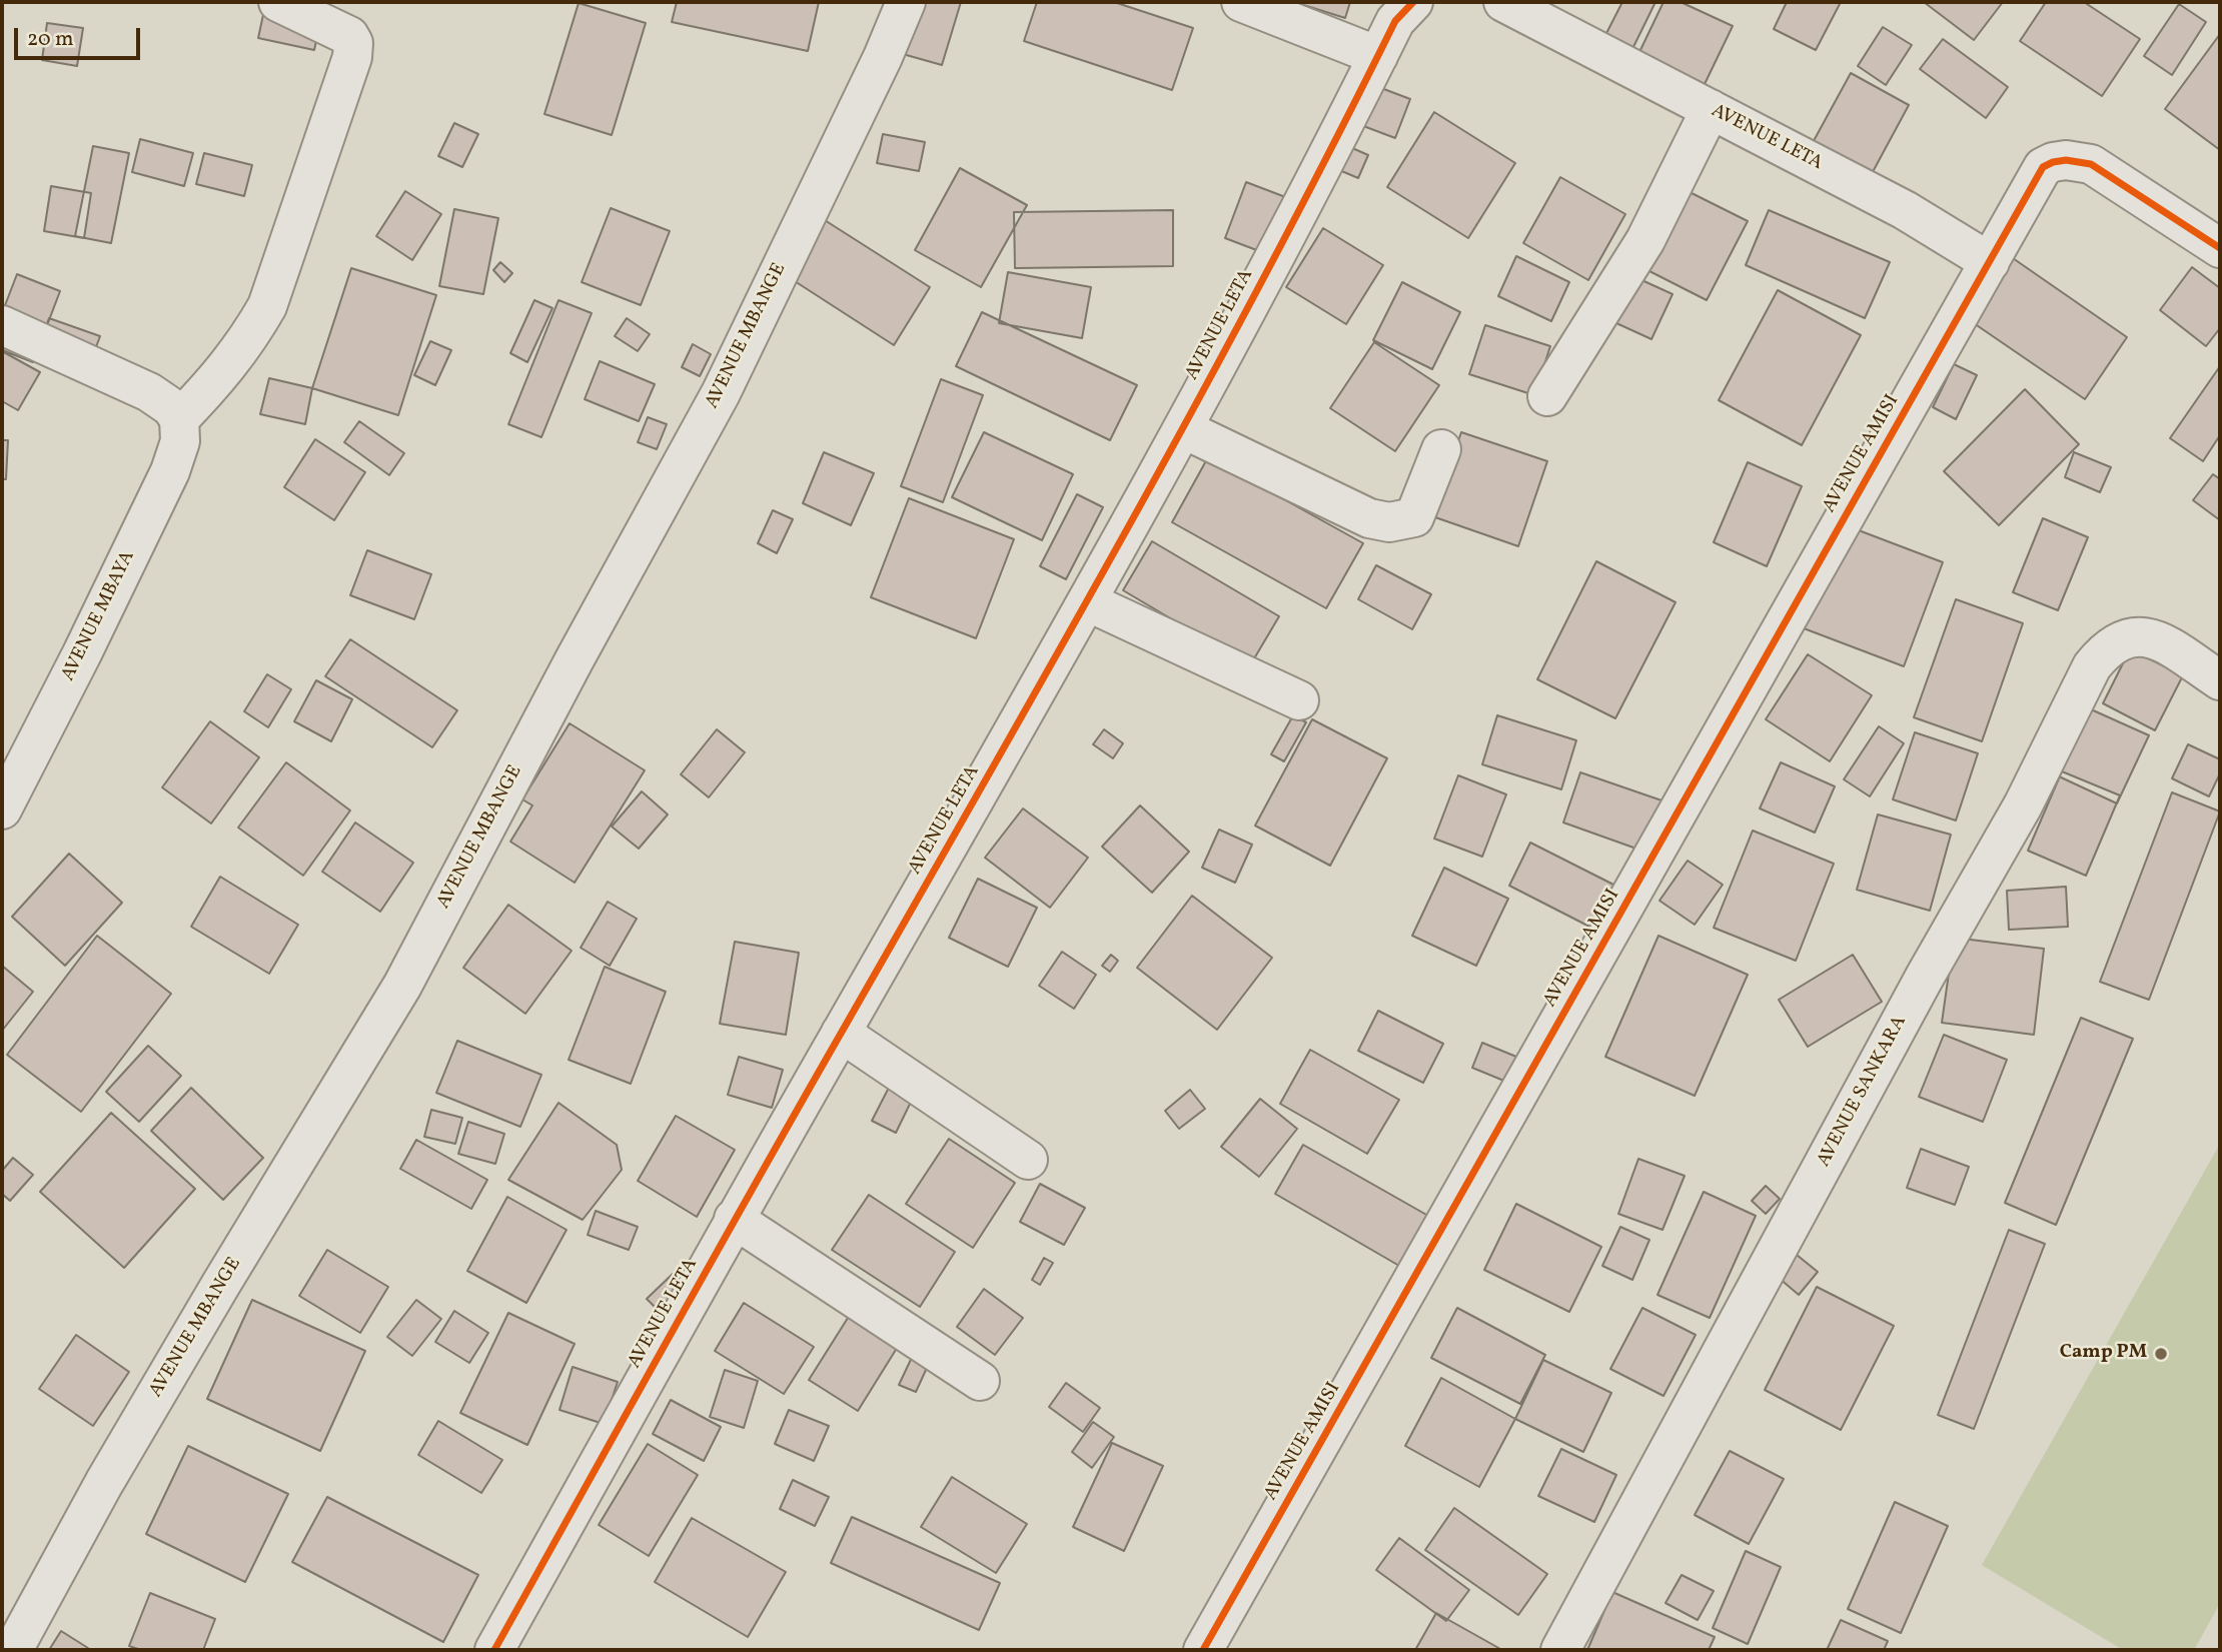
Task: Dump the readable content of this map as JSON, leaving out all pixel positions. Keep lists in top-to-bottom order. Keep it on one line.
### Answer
{"streets":{"street":["AVENUE LETA","AVENUE MBANGE","AVENUE AMISI","AVENUE MBAYA","AVENUE SANKARA"]},"crossings":[["AVENUE LETA","AVENUE AMISI"]],"places":["Camp PM"],"scale_bar":"20 m"}
